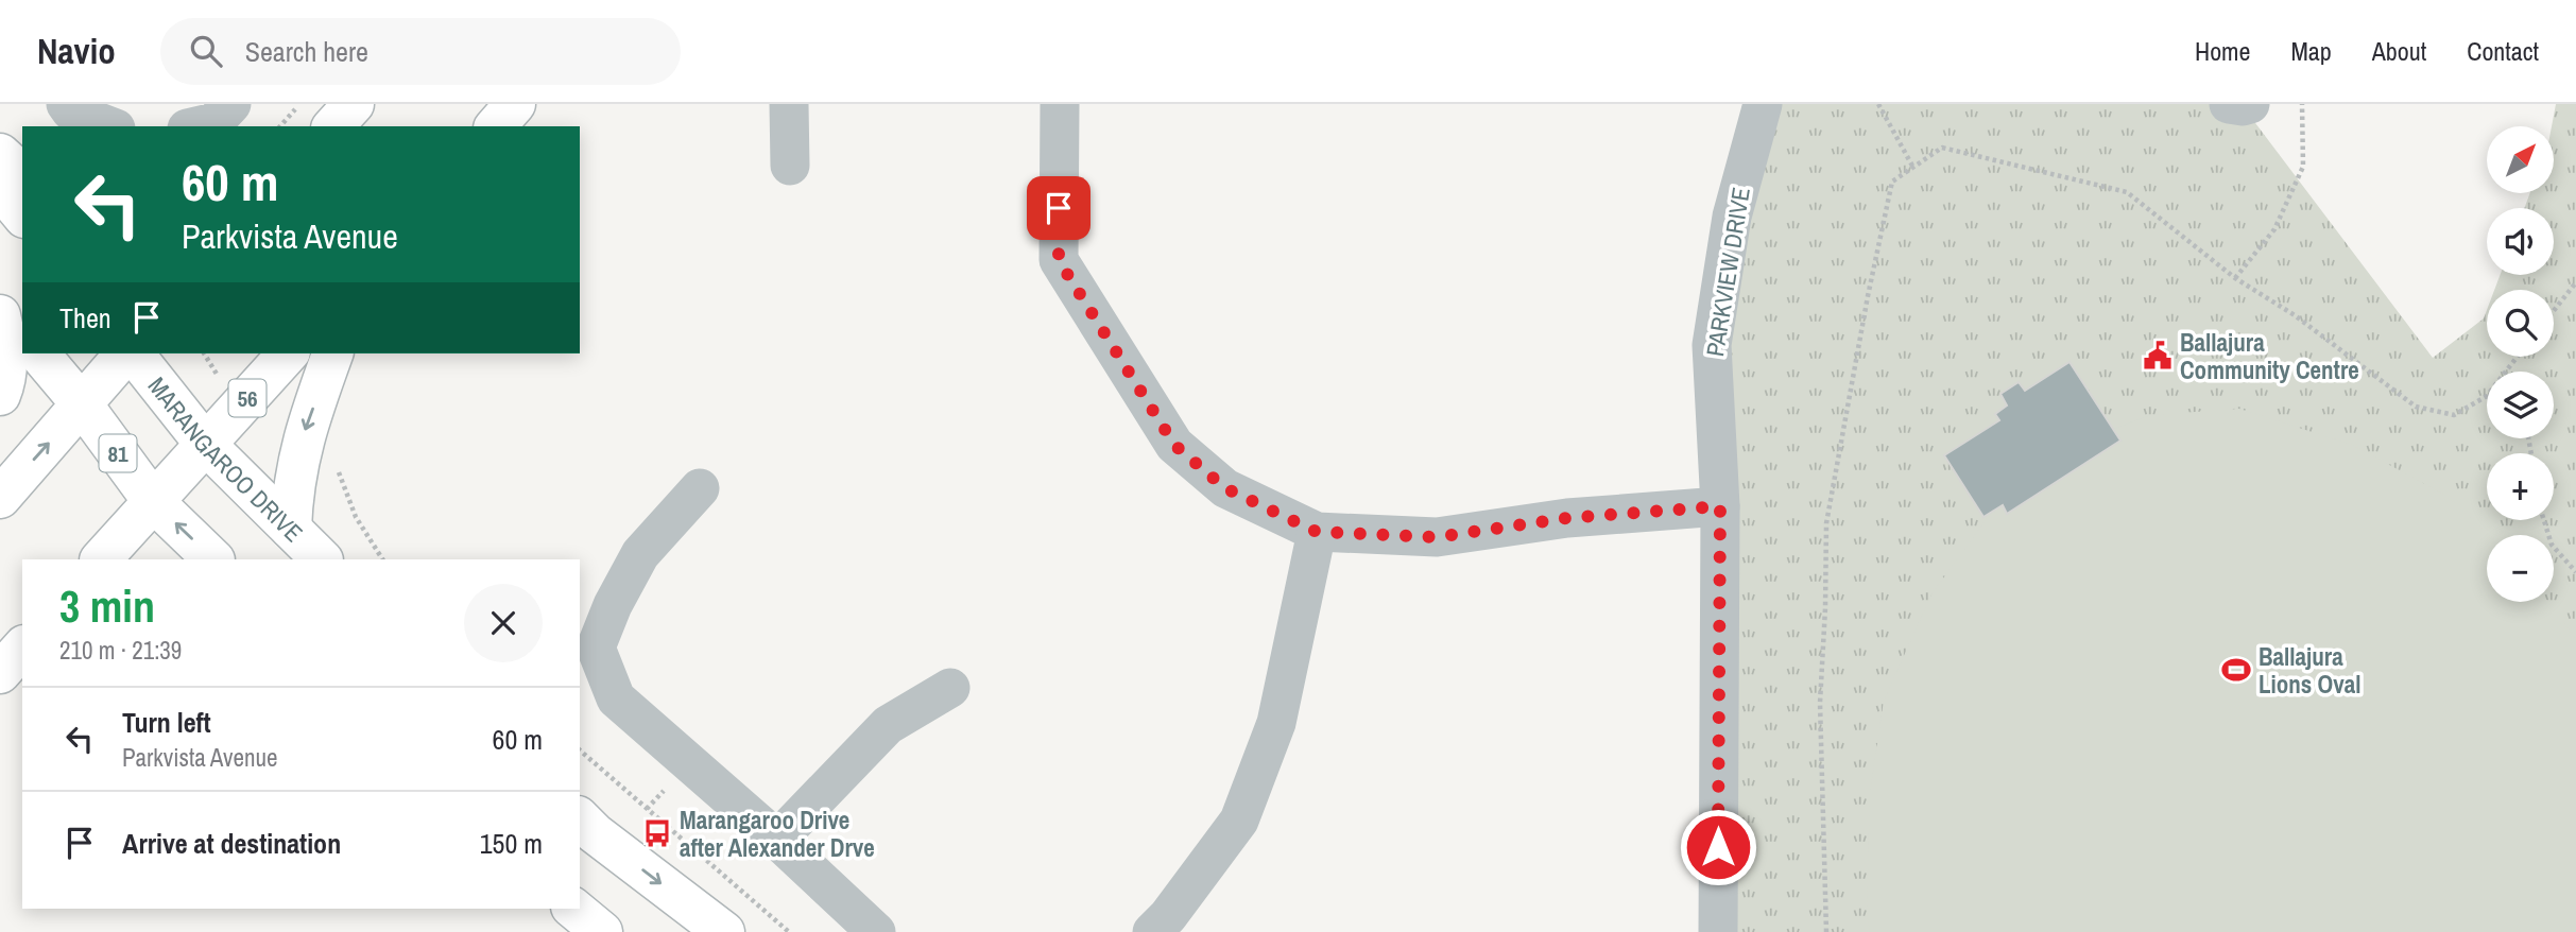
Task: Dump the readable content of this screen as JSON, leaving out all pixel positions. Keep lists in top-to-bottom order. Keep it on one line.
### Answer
{"streets":{"main road":["56","81","MARANGAROO DRIVE"],"street":["PARKVIEW DRIVE"]},"crossings":[["56","81"],["56","MARANGAROO DRIVE"]],"places":{"public building":["Ballajura Community Centre"],"sports":["Ballajura Lions Oval"],"bus stop":["Marangaroo Drive after Alexander Drve"]},"north":"top right","page":{"header":"Navio","search":"Search here","nav":["Home","Map","About","Contact"],"map_buttons":["+","−"],"turn":["60 m","Parkvista Avenue"],"then":"Then","heading":["3 min","210 m · 21:39"],"list":[{"name":"Turn left","note":"Parkvista Avenue","value":"60 m"},{"name":"Arrive at destination","value":"150 m"}]}}
